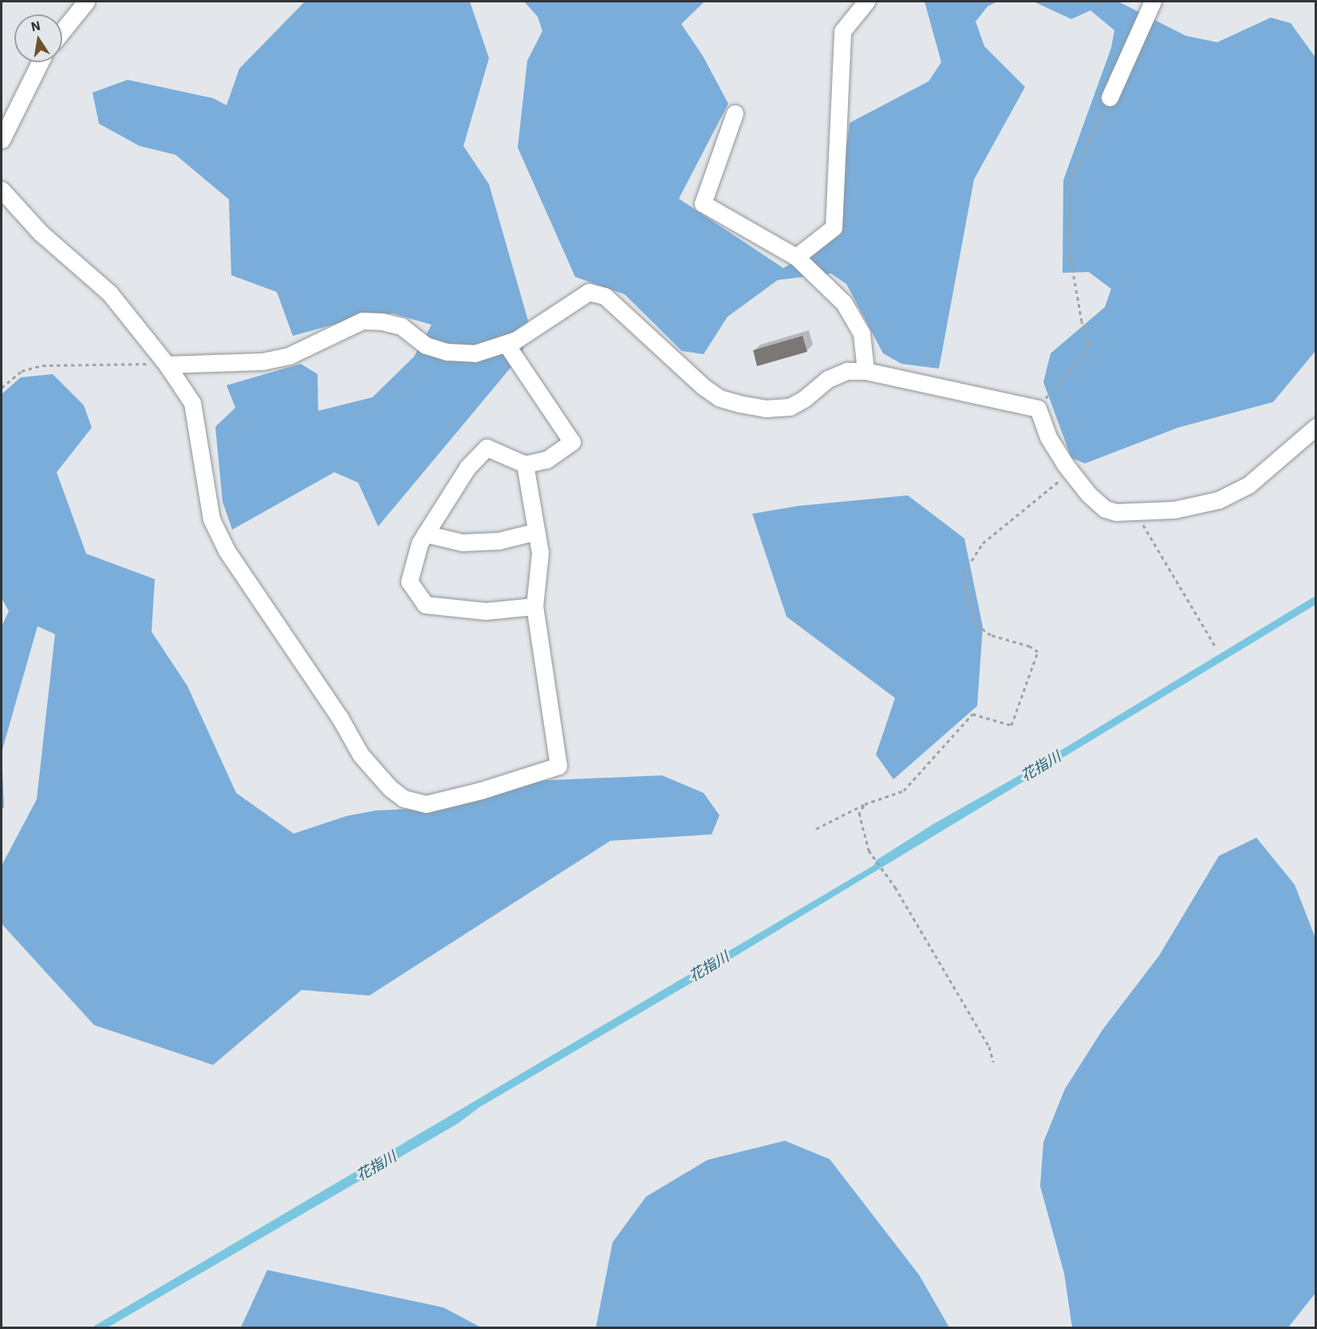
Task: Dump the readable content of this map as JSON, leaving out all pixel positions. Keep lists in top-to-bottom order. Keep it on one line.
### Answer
{"water":["花指川"],"north":"top"}
